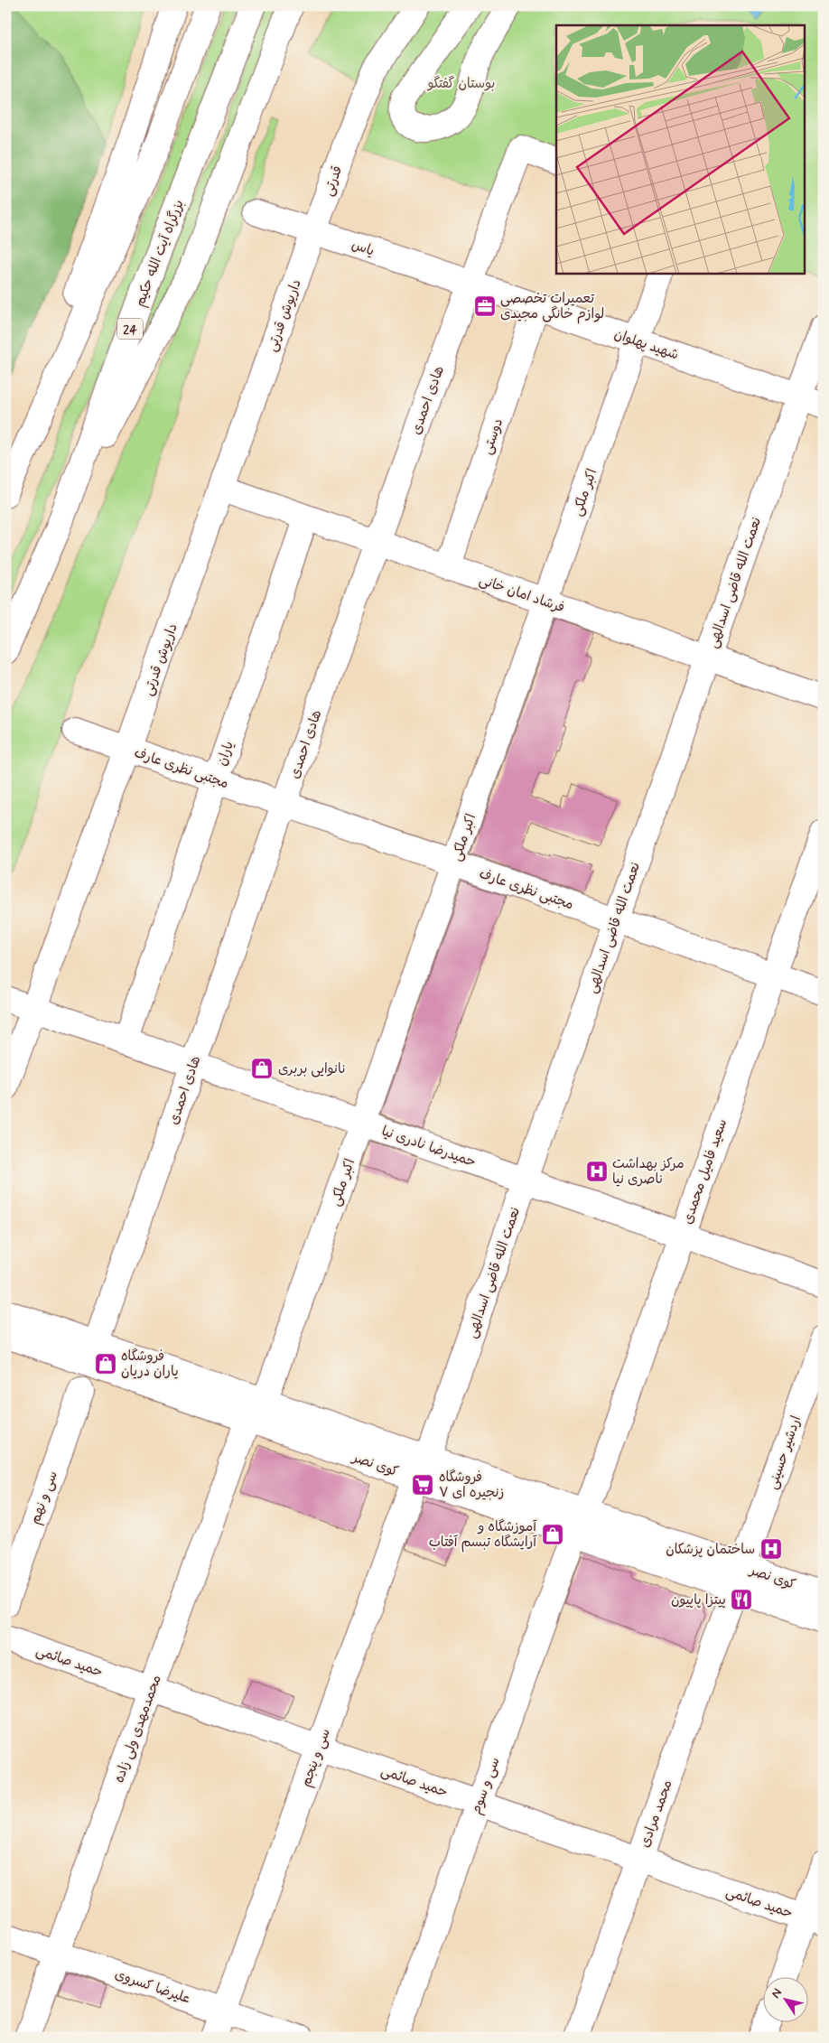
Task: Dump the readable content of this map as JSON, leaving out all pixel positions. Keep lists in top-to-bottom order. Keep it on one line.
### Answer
{"streets":{"main road":["قدرتی","یاس","بزرگراه آیت الله حکیم","داریوش قدرتی","24","شهید پهلوان","هادی احمدی","دوستی","اکبر ملکی","نعمت الله قاضی اسدالهی","فرشاد امان خانی","یاران","مجتبی نظری عارف","حمیدرضا نادری نیا","سعید فامیل محمدی","اردشیر حسینی","کوی نصر","سی و نهم","حمید صائمی","محمدمهدی ولی زاده","سی و پنجم","سی و سوم","محمد مرادی","علیرضا کسروی"]},"crossings":[["قدرتی","یاس"],["قدرتی","داریوش قدرتی"],["یاس","داریوش قدرتی"],["یاس","شهید پهلوان"],["یاس","هادی احمدی"],["داریوش قدرتی","فرشاد امان خانی"],["داریوش قدرتی","مجتبی نظری عارف"],["داریوش قدرتی","حمیدرضا نادری نیا"],["شهید پهلوان","هادی احمدی"],["شهید پهلوان","دوستی"],["شهید پهلوان","اکبر ملکی"],["شهید پهلوان","نعمت الله قاضی اسدالهی"],["هادی احمدی","فرشاد امان خانی"],["هادی احمدی","مجتبی نظری عارف"],["هادی احمدی","حمیدرضا نادری نیا"],["هادی احمدی","کوی نصر"],["دوستی","فرشاد امان خانی"],["اکبر ملکی","فرشاد امان خانی"],["اکبر ملکی","مجتبی نظری عارف"],["اکبر ملکی","حمیدرضا نادری نیا"],["اکبر ملکی","کوی نصر"],["نعمت الله قاضی اسدالهی","فرشاد امان خانی"],["نعمت الله قاضی اسدالهی","مجتبی نظری عارف"],["نعمت الله قاضی اسدالهی","حمیدرضا نادری نیا"],["نعمت الله قاضی اسدالهی","کوی نصر"],["نعمت الله قاضی اسدالهی","سی و پنجم"],["فرشاد امان خانی","یاران"],["یاران","مجتبی نظری عارف"],["یاران","حمیدرضا نادری نیا"],["مجتبی نظری عارف","سعید فامیل محمدی"],["حمیدرضا نادری نیا","سعید فامیل محمدی"],["سعید فامیل محمدی","کوی نصر"],["سعید فامیل محمدی","سی و سوم"],["اردشیر حسینی","کوی نصر"],["اردشیر حسینی","محمد مرادی"],["کوی نصر","محمدمهدی ولی زاده"],["کوی نصر","سی و پنجم"],["کوی نصر","سی و سوم"],["کوی نصر","محمد مرادی"],["حمید صائمی","محمدمهدی ولی زاده"],["حمید صائمی","سی و پنجم"],["حمید صائمی","سی و سوم"],["حمید صائمی","محمد مرادی"],["محمدمهدی ولی زاده","علیرضا کسروی"],["سی و پنجم","علیرضا کسروی"]],"parks":["بوستان گفتگو"],"places":{"office":["تعمیرات تخصصی لوازم خانگی مجیدی"],"shop":["نانوایی بربری","فروشگاه یاران دریان","آموزشگاه و آرایشگاه تبسم آفتاب"],"hospital":["مرکز بهداشت ناصری نیا","ساختمان پزشکان"],"supermarket":["فروشگاه زنجیره ای ۷"],"restaurant":["پیتزا پاپیون"]},"north":"top left"}
